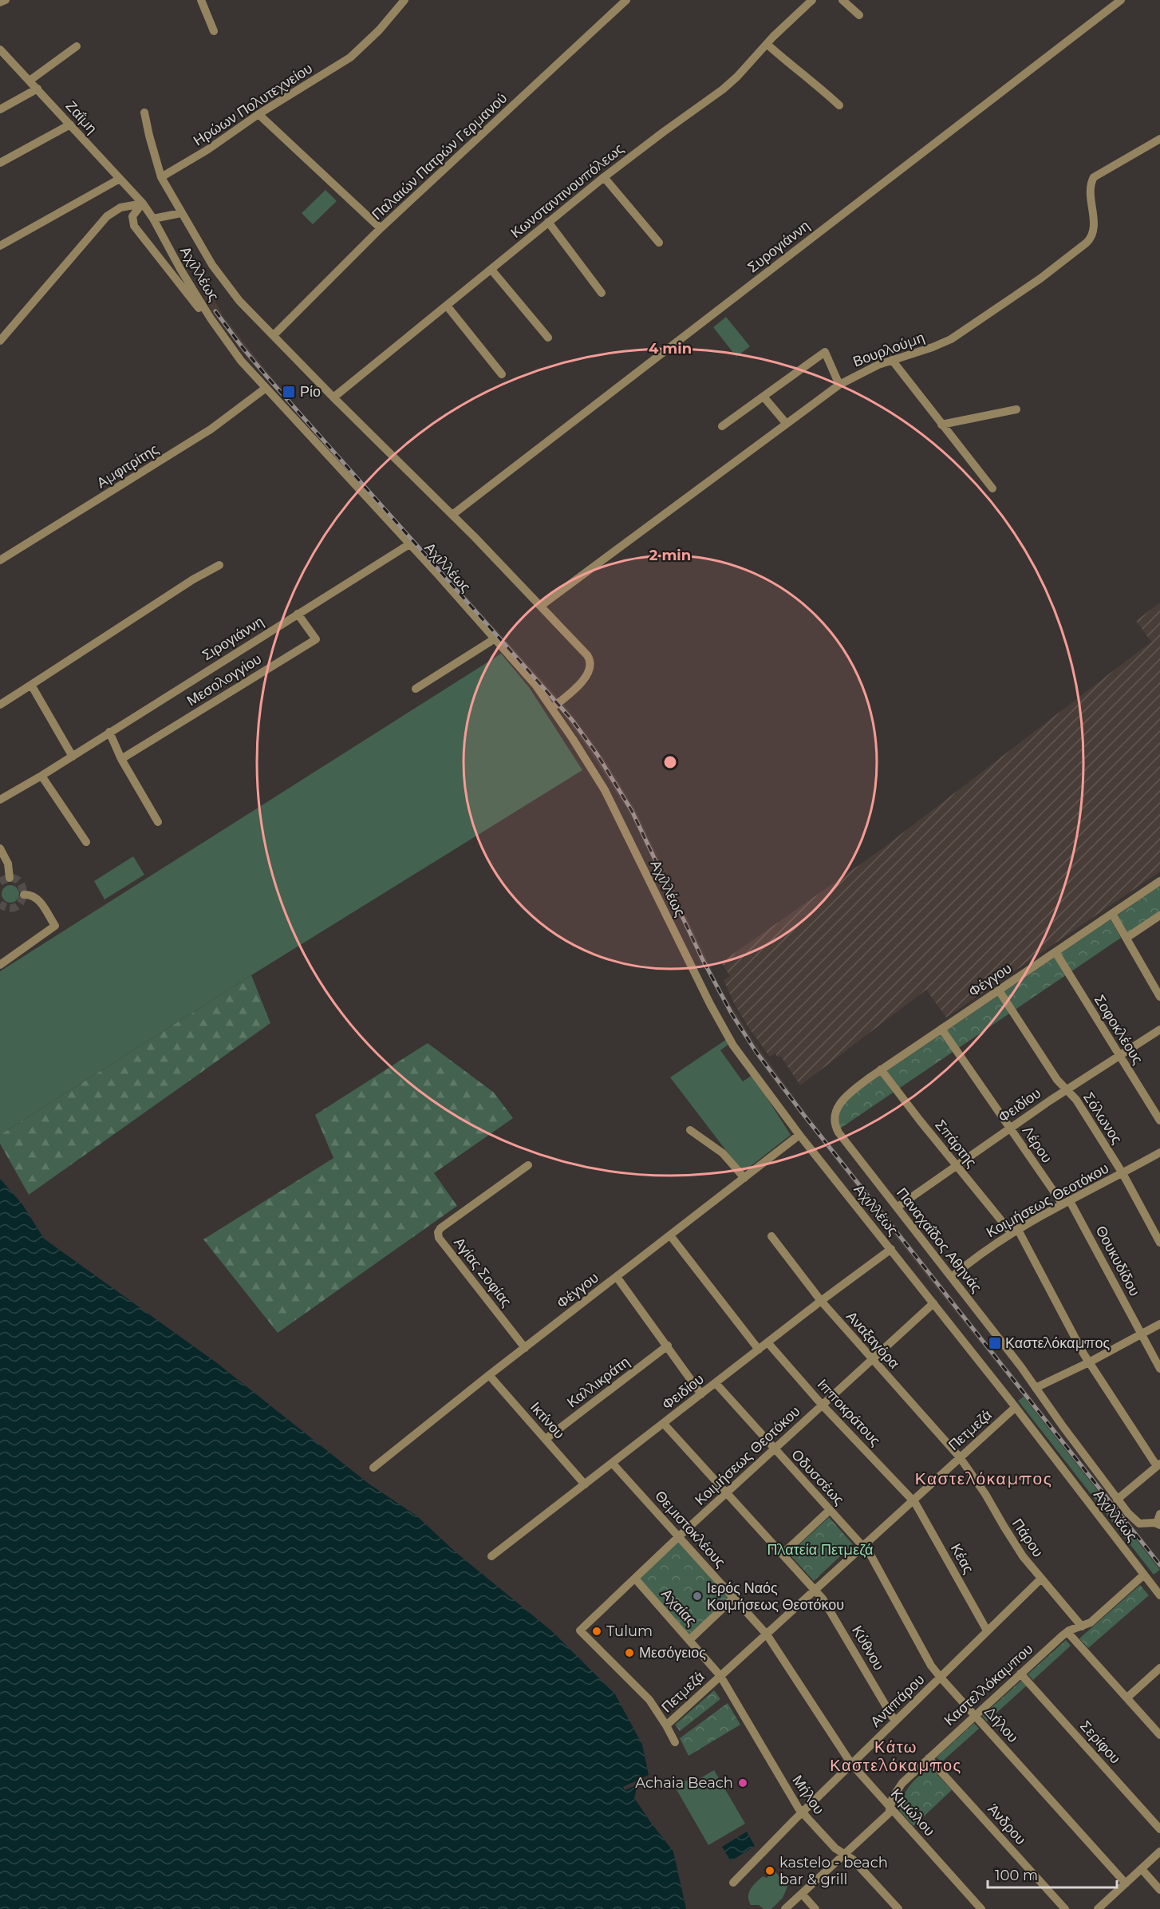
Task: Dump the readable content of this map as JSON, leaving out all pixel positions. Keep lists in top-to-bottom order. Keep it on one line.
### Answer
{"streets":{"street":["Ηρώων Πολυτεχνείου","Ζαΐμη","Παλαιών Πατρών Γερμανού","Κωνσταντινουπόλεως","Συρογιάννη","Αχιλλέως","Βουρλούμη","Αμφιτρίτης","Σιρογιάννη","Μεσολογγίου","Φέγγου","Σοφοκλέους","Φειδίου","Σόλωνος","Σπάρτης","Λέρου","Κοιμήσεως Θεοτόκου","Παναχαΐδος Αθηνάς","Θουκυδίδου","Αγίας Σοφίας","Αναξαγόρα","Καλλικράτη","Ιπποκράτους","Ικτίνου","Πετμεζά","Οδυσσέως","Θεμιστοκλέους","Πάρου","Κέας","Αχαίας","Κύθνου","Καστελλόκαμπου","Αντιπάρου","Δήλου","Σερίφου","Μήλου","Κιμώλου","Άνδρου"]},"crossings":[["Ζαΐμη","Αχιλλέως"],["Αχιλλέως","Αμφιτρίτης"],["Αχιλλέως","Σιρογιάννη"],["Αχιλλέως","Φέγγου"],["Αχιλλέως","Φειδίου"],["Αχιλλέως","Κοιμήσεως Θεοτόκου"],["Αχιλλέως","Πετμεζά"],["Αχιλλέως","Καστελλόκαμπου"],["Σιρογιάννη","Μεσολογγίου"],["Φέγγου","Σοφοκλέους"],["Φέγγου","Σόλωνος"],["Φέγγου","Σπάρτης"],["Φέγγου","Λέρου"],["Φέγγου","Παναχαΐδος Αθηνάς"],["Φέγγου","Αγίας Σοφίας"],["Φέγγου","Ικτίνου"],["Σοφοκλέους","Φειδίου"],["Φειδίου","Σόλωνος"],["Φειδίου","Σπάρτης"],["Φειδίου","Λέρου"],["Φειδίου","Παναχαΐδος Αθηνάς"],["Φειδίου","Αναξαγόρα"],["Φειδίου","Ιπποκράτους"],["Φειδίου","Ικτίνου"],["Φειδίου","Οδυσσέως"],["Φειδίου","Θεμιστοκλέους"],["Φειδίου","Κύθνου"],["Σόλωνος","Κοιμήσεως Θεοτόκου"],["Σπάρτης","Κοιμήσεως Θεοτόκου"],["Λέρου","Κοιμήσεως Θεοτόκου"],["Λέρου","Θουκυδίδου"],["Κοιμήσεως Θεοτόκου","Παναχαΐδος Αθηνάς"],["Κοιμήσεως Θεοτόκου","Θουκυδίδου"],["Κοιμήσεως Θεοτόκου","Αναξαγόρα"],["Κοιμήσεως Θεοτόκου","Ιπποκράτους"],["Κοιμήσεως Θεοτόκου","Πετμεζά"],["Κοιμήσεως Θεοτόκου","Οδυσσέως"],["Κοιμήσεως Θεοτόκου","Θεμιστοκλέους"],["Κοιμήσεως Θεοτόκου","Αχαίας"],["Κοιμήσεως Θεοτόκου","Κύθνου"],["Αναξαγόρα","Πετμεζά"],["Αναξαγόρα","Πάρου"],["Καλλικράτη","Ικτίνου"],["Ιπποκράτους","Πετμεζά"],["Ιπποκράτους","Κέας"],["Πετμεζά","Οδυσσέως"],["Πετμεζά","Θεμιστοκλέους"],["Πετμεζά","Πάρου"],["Πετμεζά","Κέας"],["Πετμεζά","Αχαίας"],["Πετμεζά","Κύθνου"],["Πετμεζά","Δήλου"],["Πετμεζά","Μήλου"],["Πετμεζά","Κιμώλου"],["Οδυσσέως","Δήλου"],["Θεμιστοκλέους","Κιμώλου"],["Πάρου","Καστελλόκαμπου"],["Πάρου","Αντιπάρου"],["Κέας","Αντιπάρου"],["Αχαίας","Μήλου"],["Κύθνου","Αντιπάρου"],["Καστελλόκαμπου","Δήλου"],["Καστελλόκαμπου","Σερίφου"],["Καστελλόκαμπου","Κιμώλου"],["Καστελλόκαμπου","Άνδρου"],["Αντιπάρου","Δήλου"],["Αντιπάρου","Μήλου"],["Αντιπάρου","Κιμώλου"]],"districts":["Καστελόκαμπος","Κάτω Καστελόκαμπος"],"parks":["Πλατεία Πετμεζά"],"places":{"transit":["Ρίο","Καστελόκαμπος"],"other":["Ιερός Ναός Κοιμήσεως Θεοτόκου","Tulum","Μεσόγειος","Achaia Beach","kastelo - beach bar & grill"]},"scale_bar":"100 m","rings":["4 min","2 min"]}
